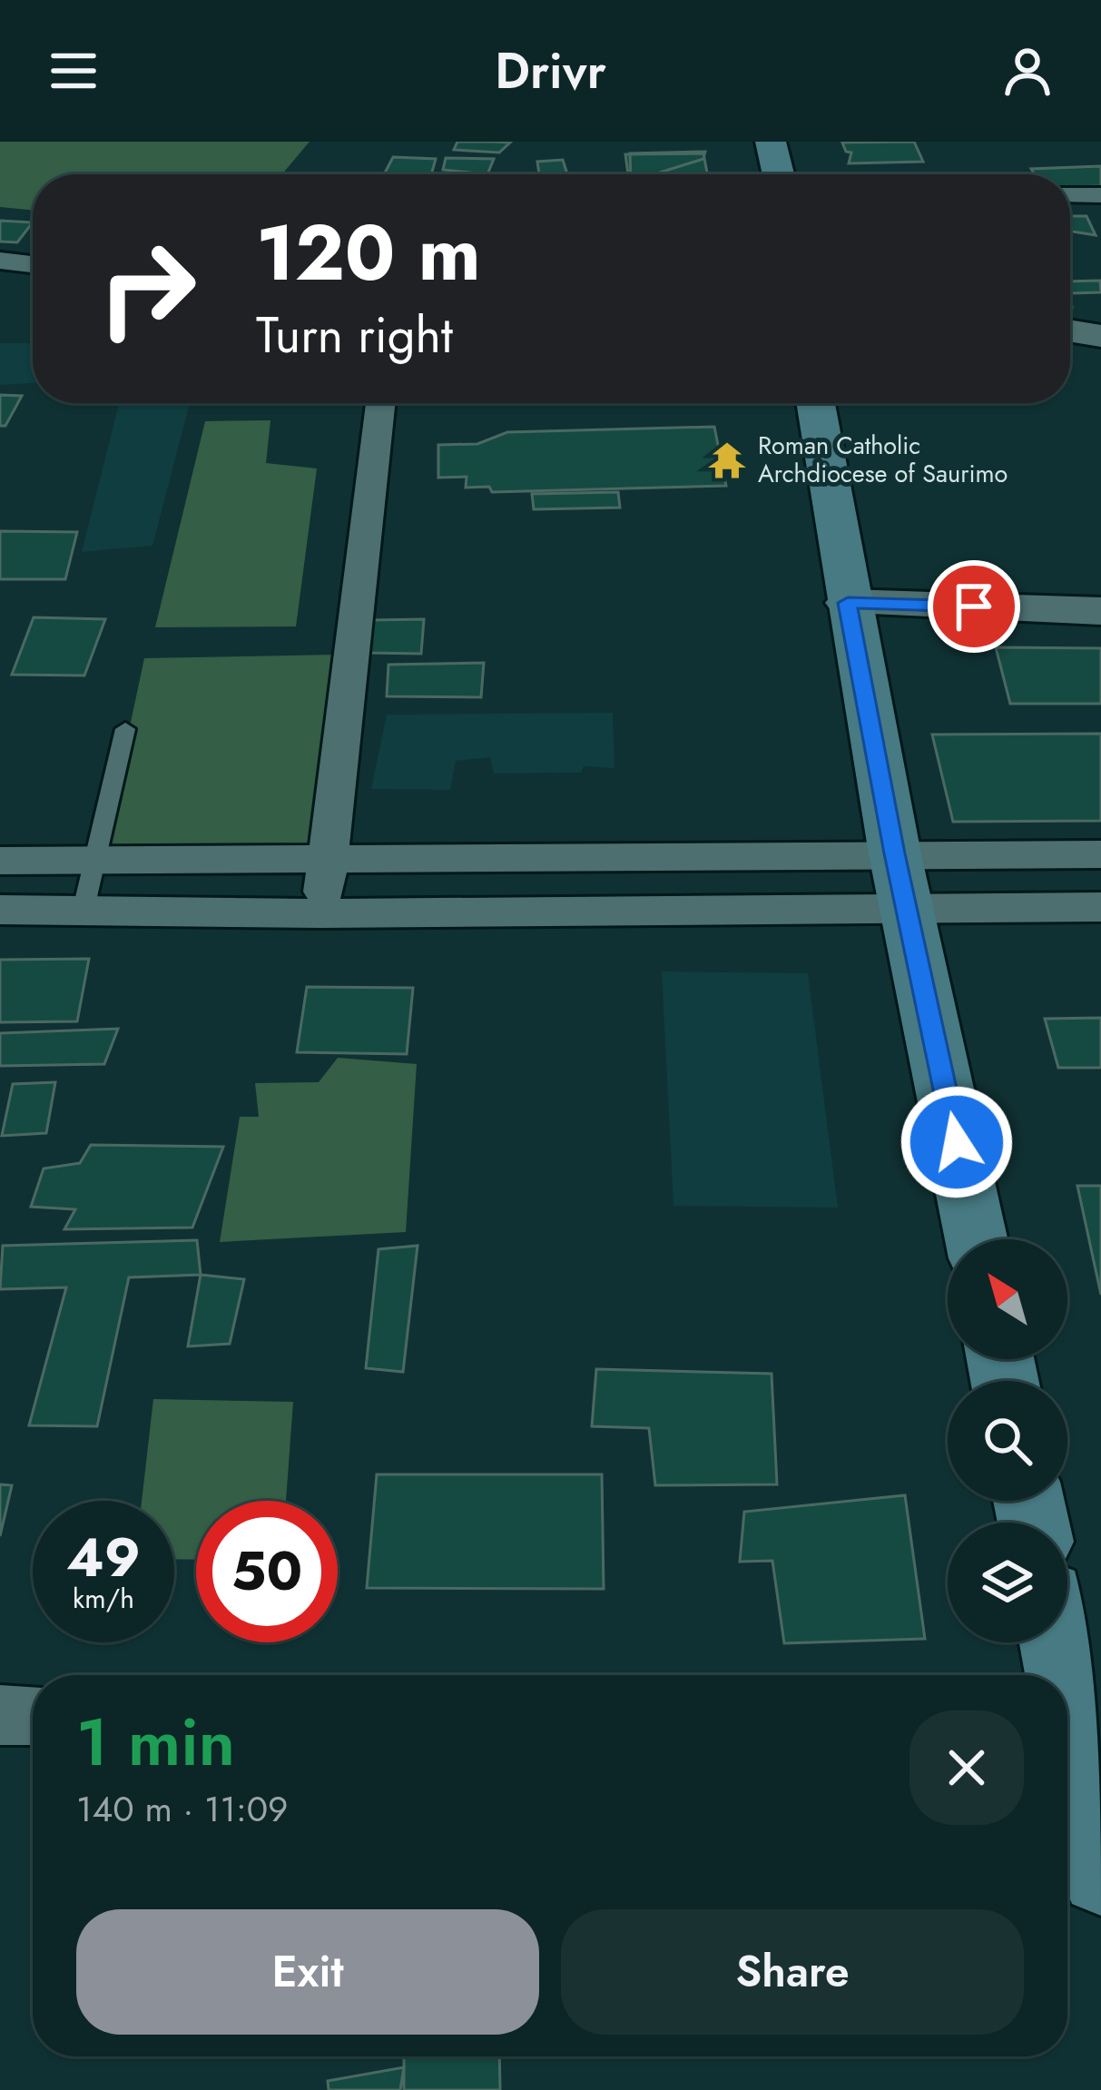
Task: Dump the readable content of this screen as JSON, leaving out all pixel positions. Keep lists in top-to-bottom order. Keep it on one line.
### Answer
{"places":{"temple":["Roman Catholic Archdiocese of Saurimo"]},"north":"top left","page":{"header":"Drivr","turn":["120 m","Turn right"],"speed":"49 km/h","limit":"50","heading":["1 min","140 m · 11:09"],"buttons":["Exit","Share"]}}
